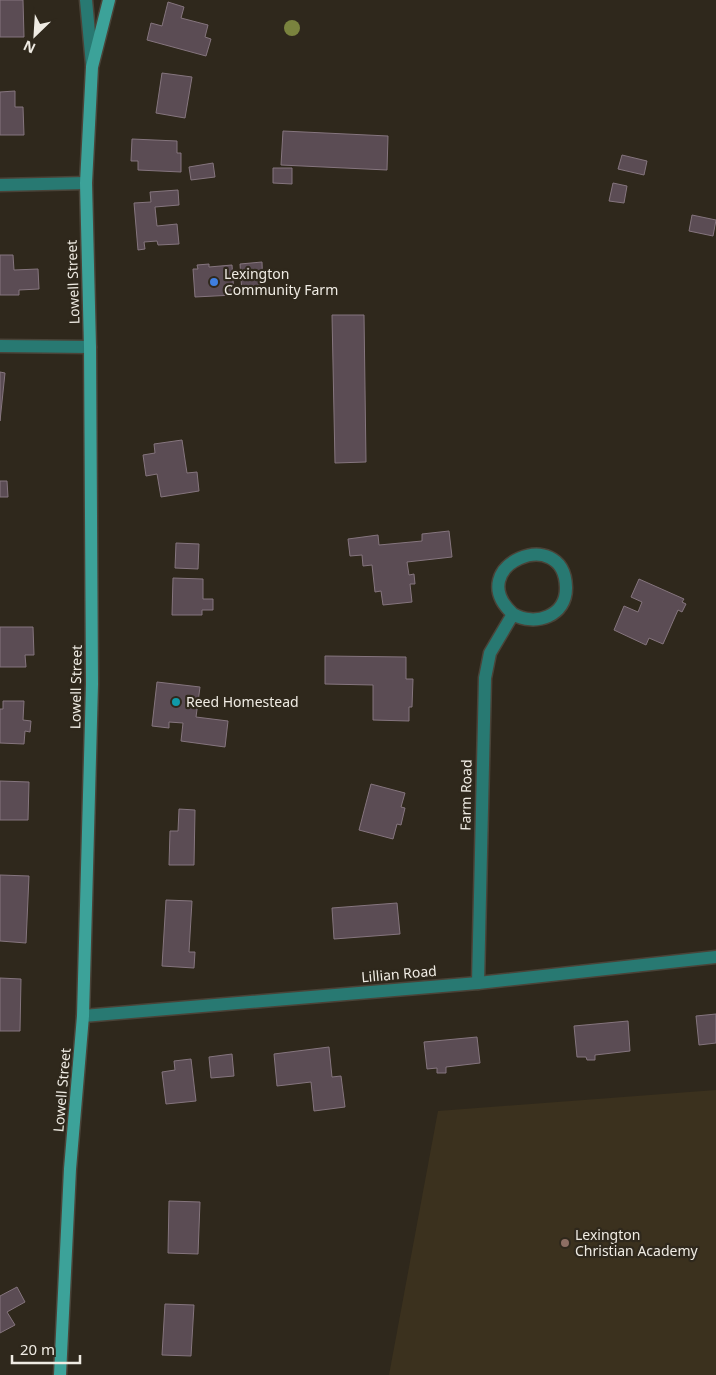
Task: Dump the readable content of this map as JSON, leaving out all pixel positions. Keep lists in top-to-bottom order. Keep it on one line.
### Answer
{"streets":{"main road":["Lowell Street"],"street":["Farm Road","Lillian Road"]},"crossings":[["Lowell Street","Lillian Road"],["Farm Road","Lillian Road"]],"places":["Lexington Community Farm","Reed Homestead","Lexington Christian Academy"],"scale_bar":"20 m","north":"bottom left"}
